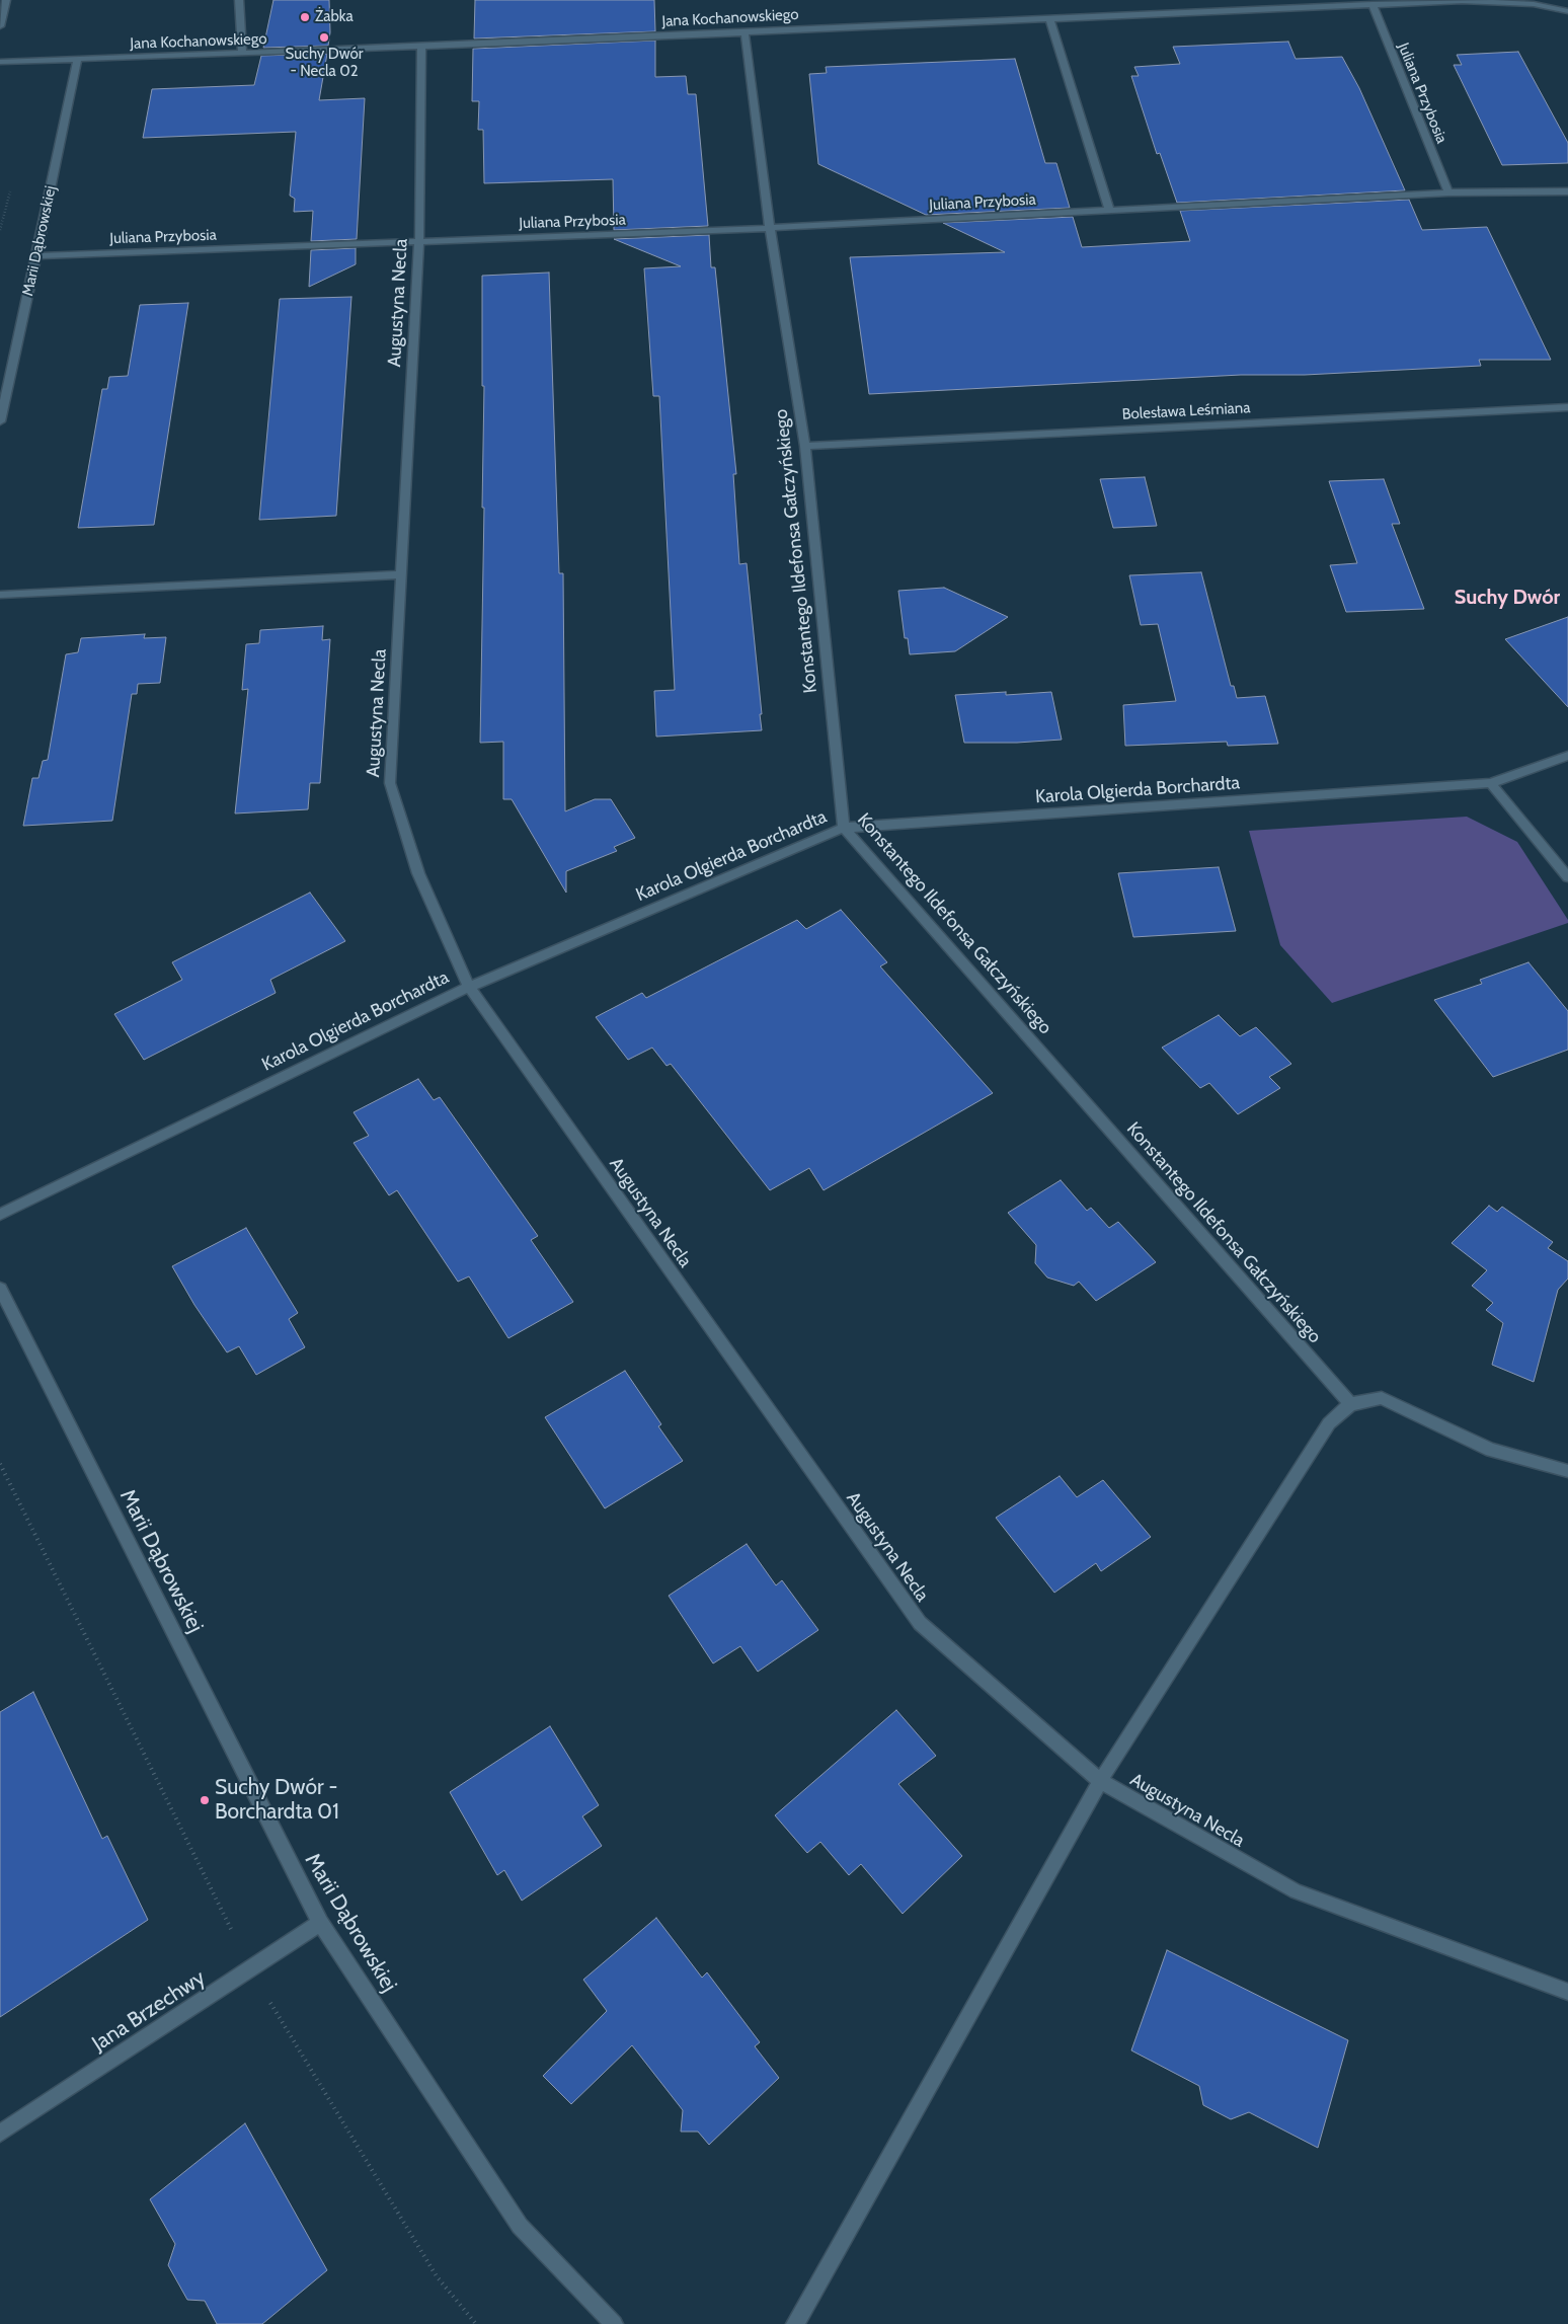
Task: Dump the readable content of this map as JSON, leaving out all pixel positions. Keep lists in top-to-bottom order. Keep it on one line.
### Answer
{"streets":{"street":["Jana Kochanowskiego","Juliana Przybosia","Marii Dąbrowskiej","Augustyna Necla","Bolesława Leśmiana","Konstantego Ildefonsa Gałczyńskiego","Karola Olgierda Borchardta","Jana Brzechwy"]},"crossings":[["Jana Kochanowskiego","Juliana Przybosia"],["Jana Kochanowskiego","Marii Dąbrowskiej"],["Jana Kochanowskiego","Augustyna Necla"],["Jana Kochanowskiego","Konstantego Ildefonsa Gałczyńskiego"],["Juliana Przybosia","Marii Dąbrowskiej"],["Juliana Przybosia","Augustyna Necla"],["Juliana Przybosia","Konstantego Ildefonsa Gałczyńskiego"],["Marii Dąbrowskiej","Jana Brzechwy"],["Augustyna Necla","Karola Olgierda Borchardta"],["Bolesława Leśmiana","Konstantego Ildefonsa Gałczyńskiego"],["Konstantego Ildefonsa Gałczyńskiego","Karola Olgierda Borchardta"]],"districts":["Suchy Dwór"],"places":["Żabka","Suchy Dwór - Necla 02","Suchy Dwór - Borchardta 01"]}
